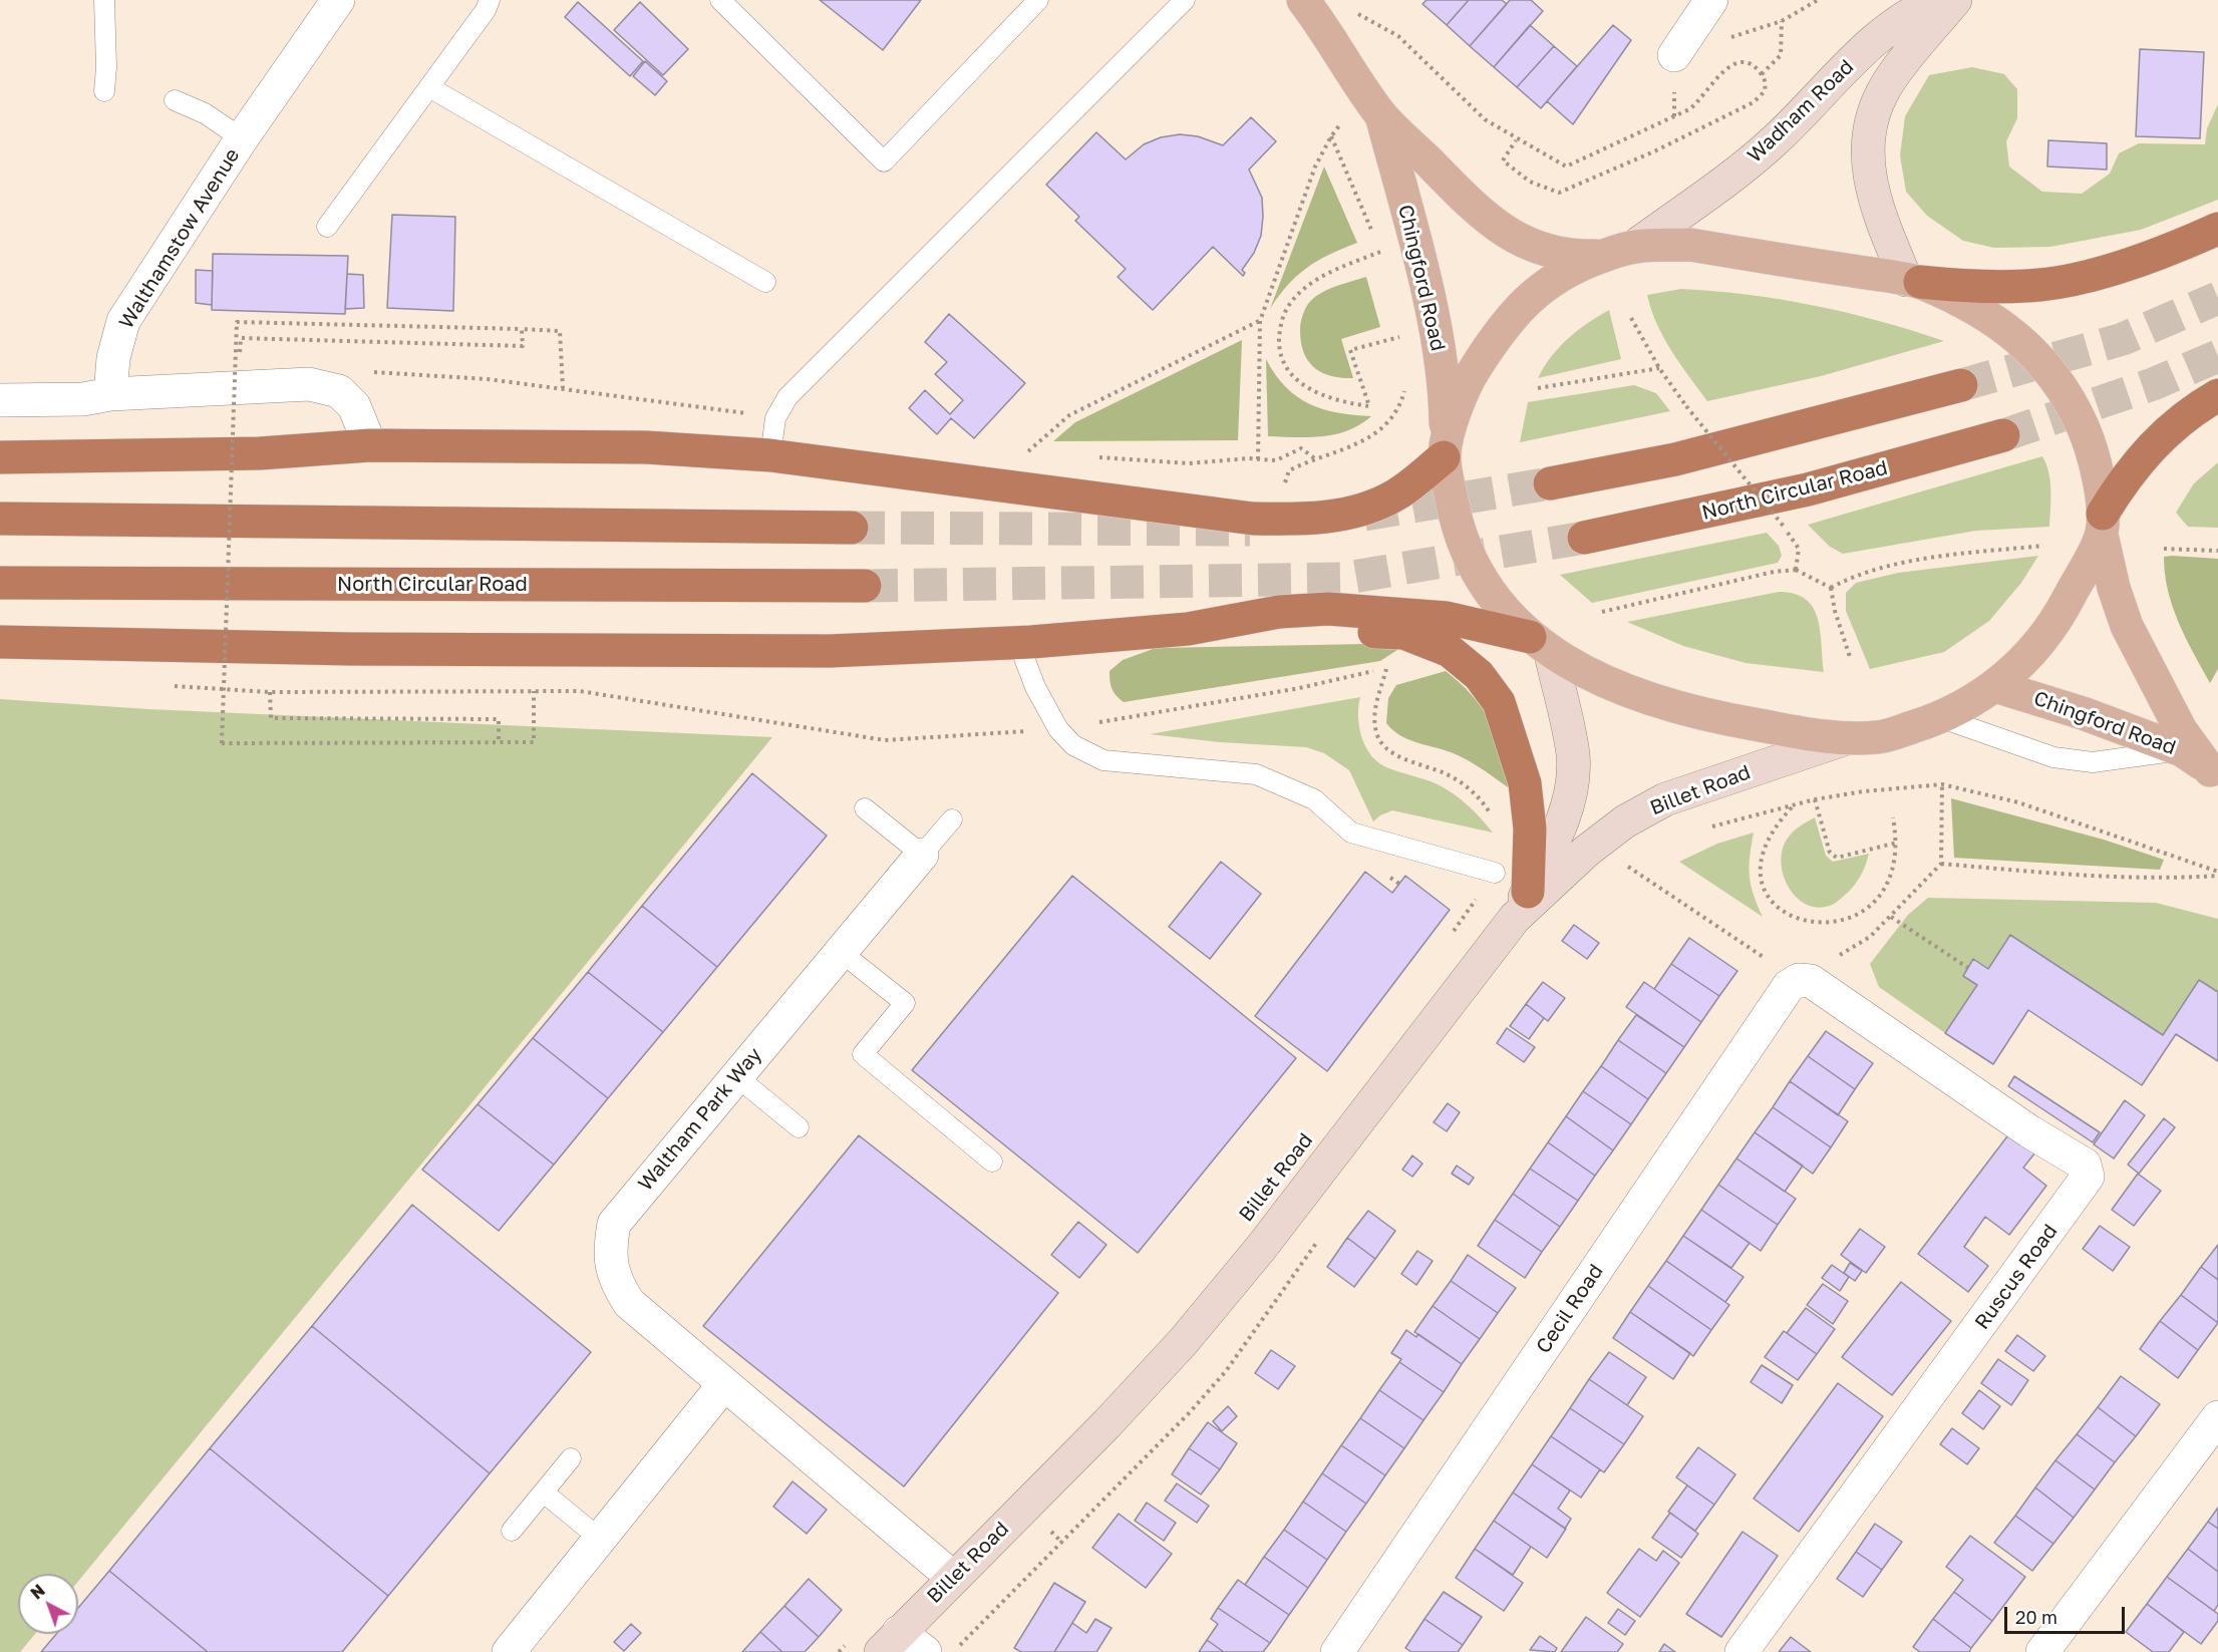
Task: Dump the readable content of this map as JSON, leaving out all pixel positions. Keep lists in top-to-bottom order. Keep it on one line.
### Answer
{"streets":{"highway":["North Circular Road"],"main road":["Wadham Road","Chingford Road","Billet Road"],"street":["Walthamstow Avenue","Waltham Park Way","Ruscus Road","Cecil Road"]},"crossings":[["Wadham Road","Chingford Road"],["Chingford Road","Billet Road"],["Billet Road","Waltham Park Way"],["Ruscus Road","Cecil Road"]],"scale_bar":"20 m","north":"top left"}
